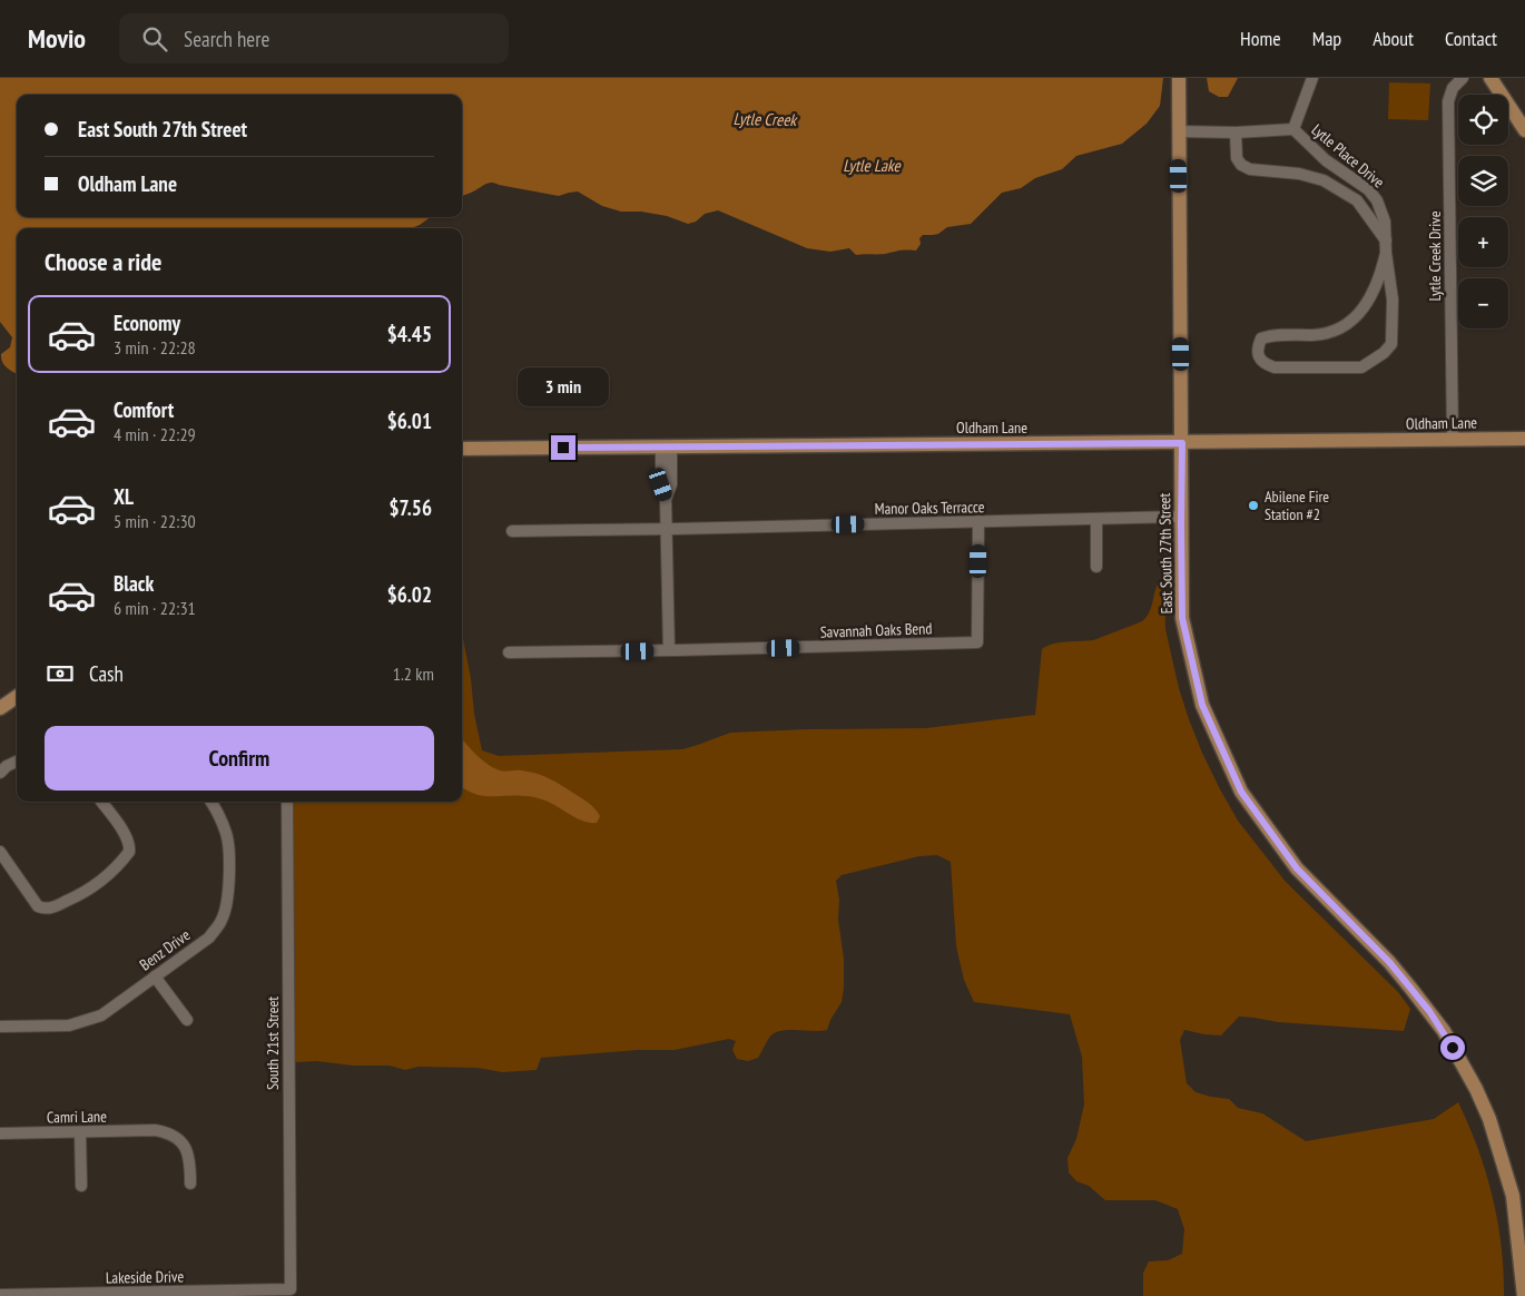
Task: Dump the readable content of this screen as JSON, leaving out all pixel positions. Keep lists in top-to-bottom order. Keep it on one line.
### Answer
{"streets":{"main road":["Oldham Lane","East South 27th Street"],"street":["Lytle Place Drive","Lytle Creek Drive","Manor Oaks Terracce","Savannah Oaks Bend","Benz Drive","South 21st Street","Camri Lane","Lakeside Drive"]},"crossings":[["Lytle Place Drive","East South 27th Street"],["Lytle Creek Drive","Oldham Lane"],["Oldham Lane","East South 27th Street"],["Manor Oaks Terracce","East South 27th Street"],["Manor Oaks Terracce","Savannah Oaks Bend"],["South 21st Street","Lakeside Drive"]],"water":["Lytle Creek","Lytle Lake"],"places":["Abilene Fire Station #2"],"page":{"header":"Movio","search":"Search here","nav":["Home","Map","About","Contact"],"map_buttons":["+","−"],"banner":["East South 27th Street","Oldham Lane"],"heading":"Choose a ride","list":[{"name":"Economy","note":"3 min · 22:28","value":"$4.45"},{"name":"Comfort","note":"4 min · 22:29","value":"$6.01"},{"name":"XL","note":"5 min · 22:30","value":"$7.56"},{"name":"Black","note":"6 min · 22:31","value":"$6.02"}],"bubble":"3 min","pay":["Cash","1.2 km"],"buttons":"Confirm"}}
